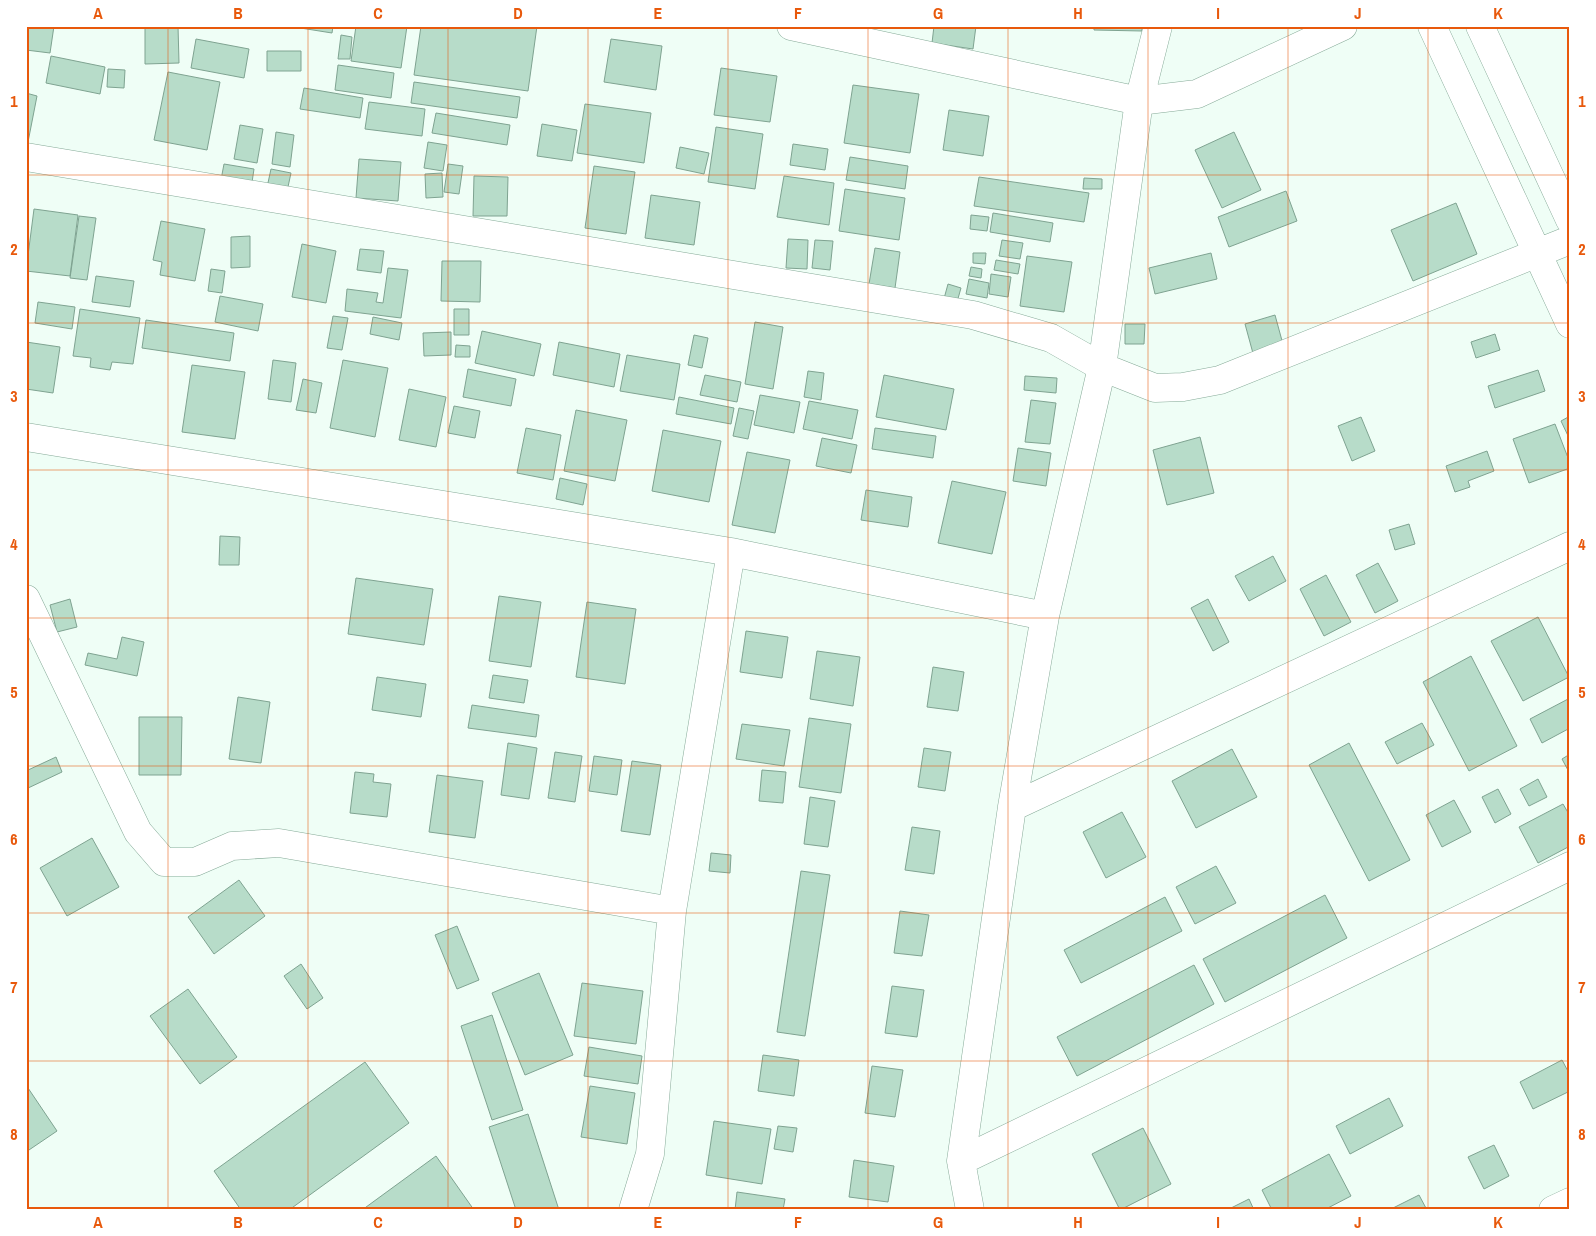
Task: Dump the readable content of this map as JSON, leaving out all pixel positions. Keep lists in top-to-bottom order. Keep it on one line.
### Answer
{"grid":{"columns":["A","B","C","D","E","F","G","H","I","J","K"],"rows":["1","2","3","4","5","6","7","8"]}}
